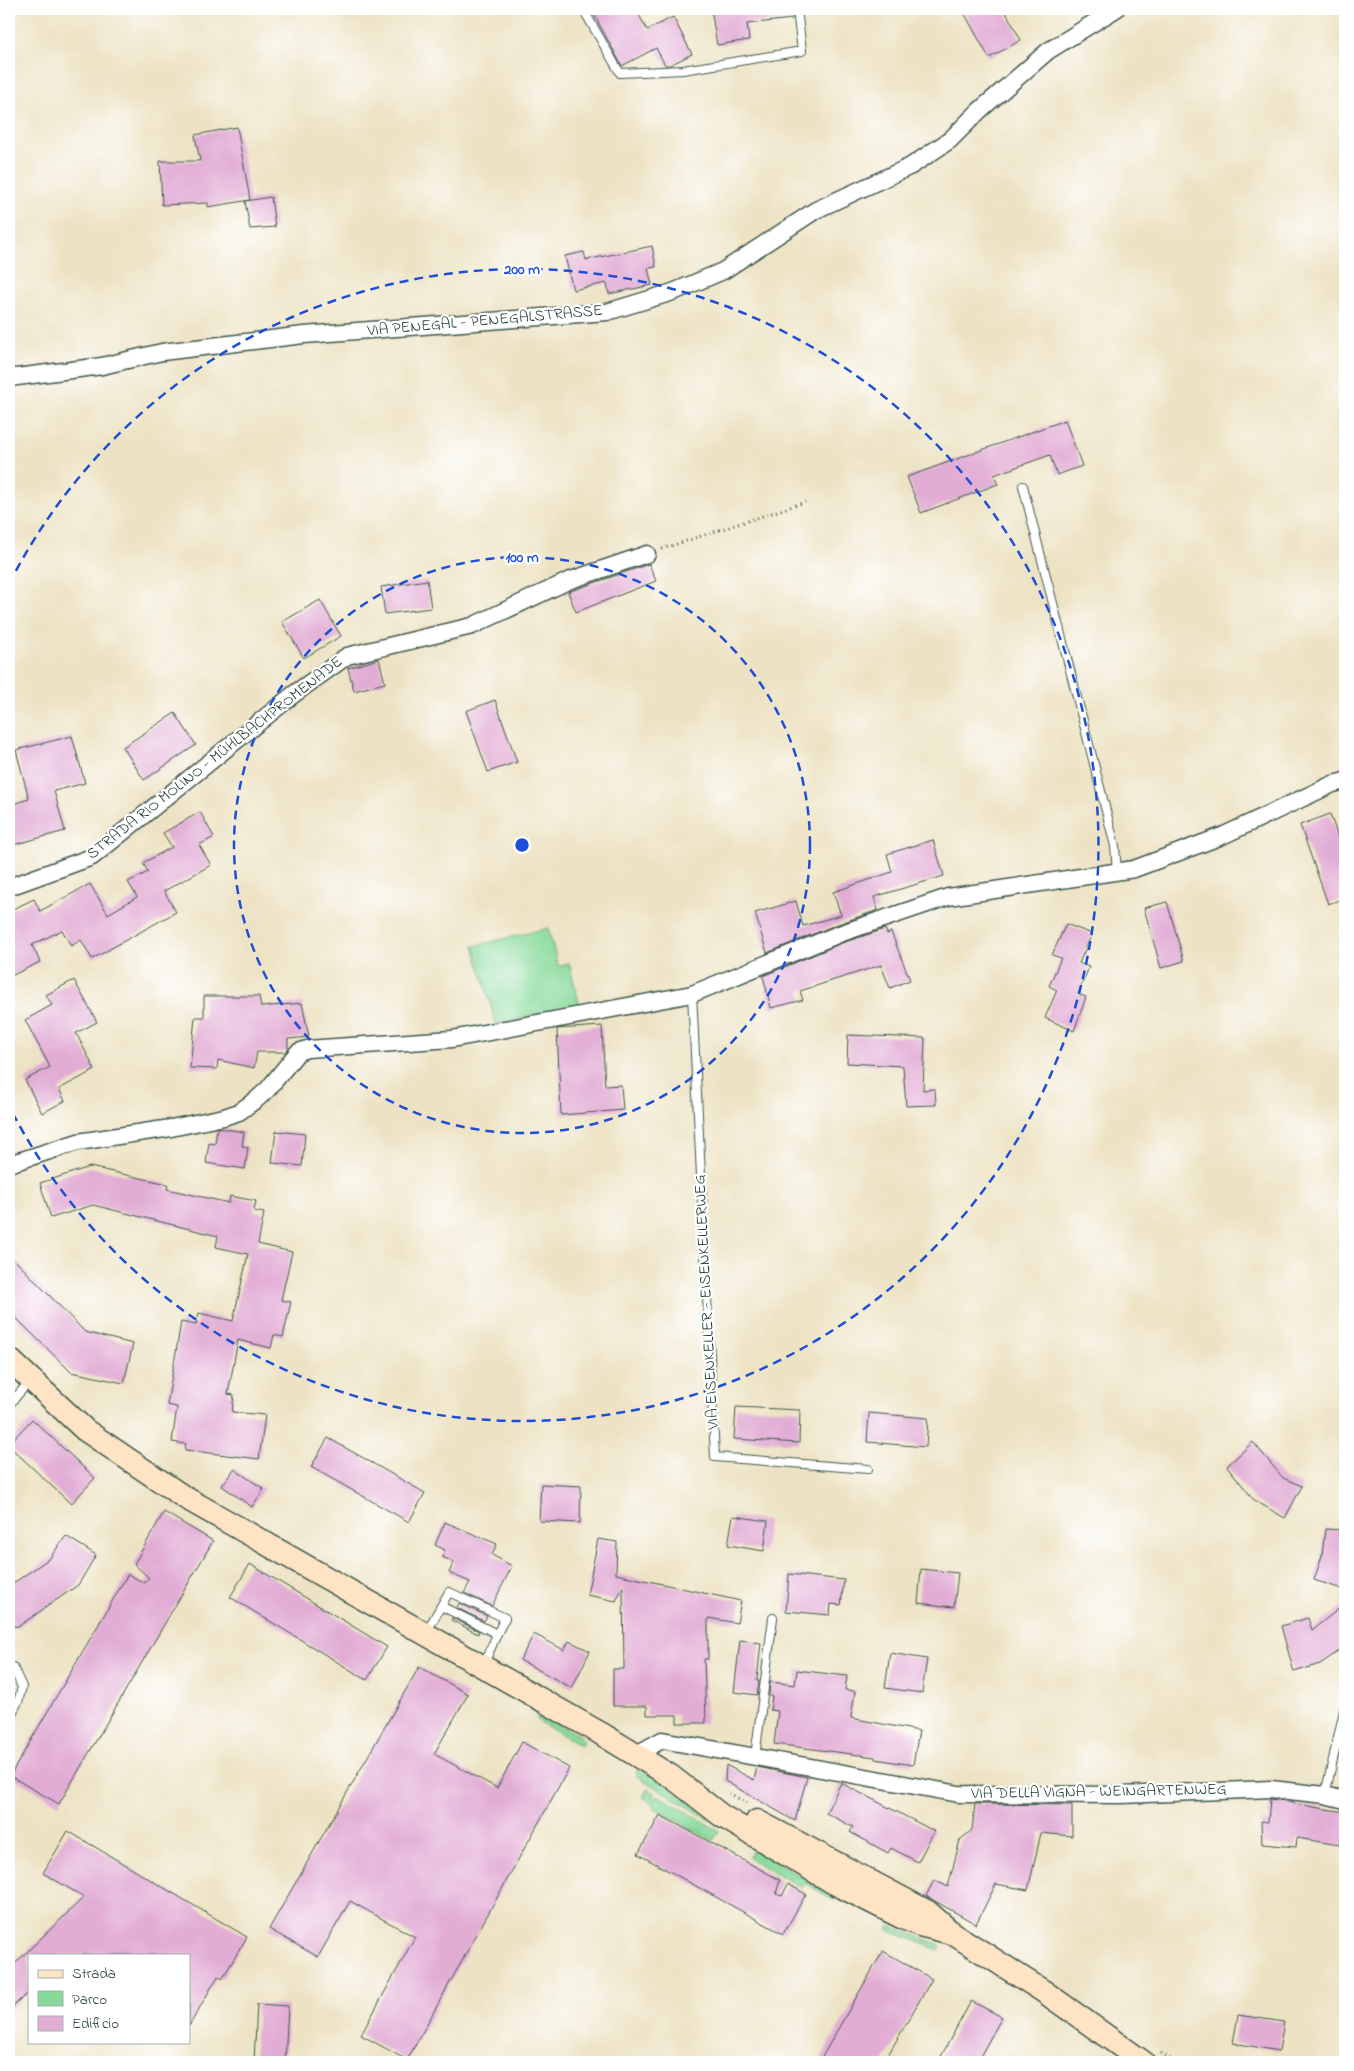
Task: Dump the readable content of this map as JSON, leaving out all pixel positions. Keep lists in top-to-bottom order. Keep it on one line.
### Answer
{"streets":{"street":["VIA PENEGAL - PENEGALSTRASSE","STRADA RIO MOLINO - MÜHLBACHPROMENADE","VIA DELLA VIGNA - WEINGARTENWEG"],"lane":["VIA EISENKELLER - EISENKELLERWEG"]},"legend":["Strada","Parco","Edificio"],"rings":["200 m","100 m"]}
